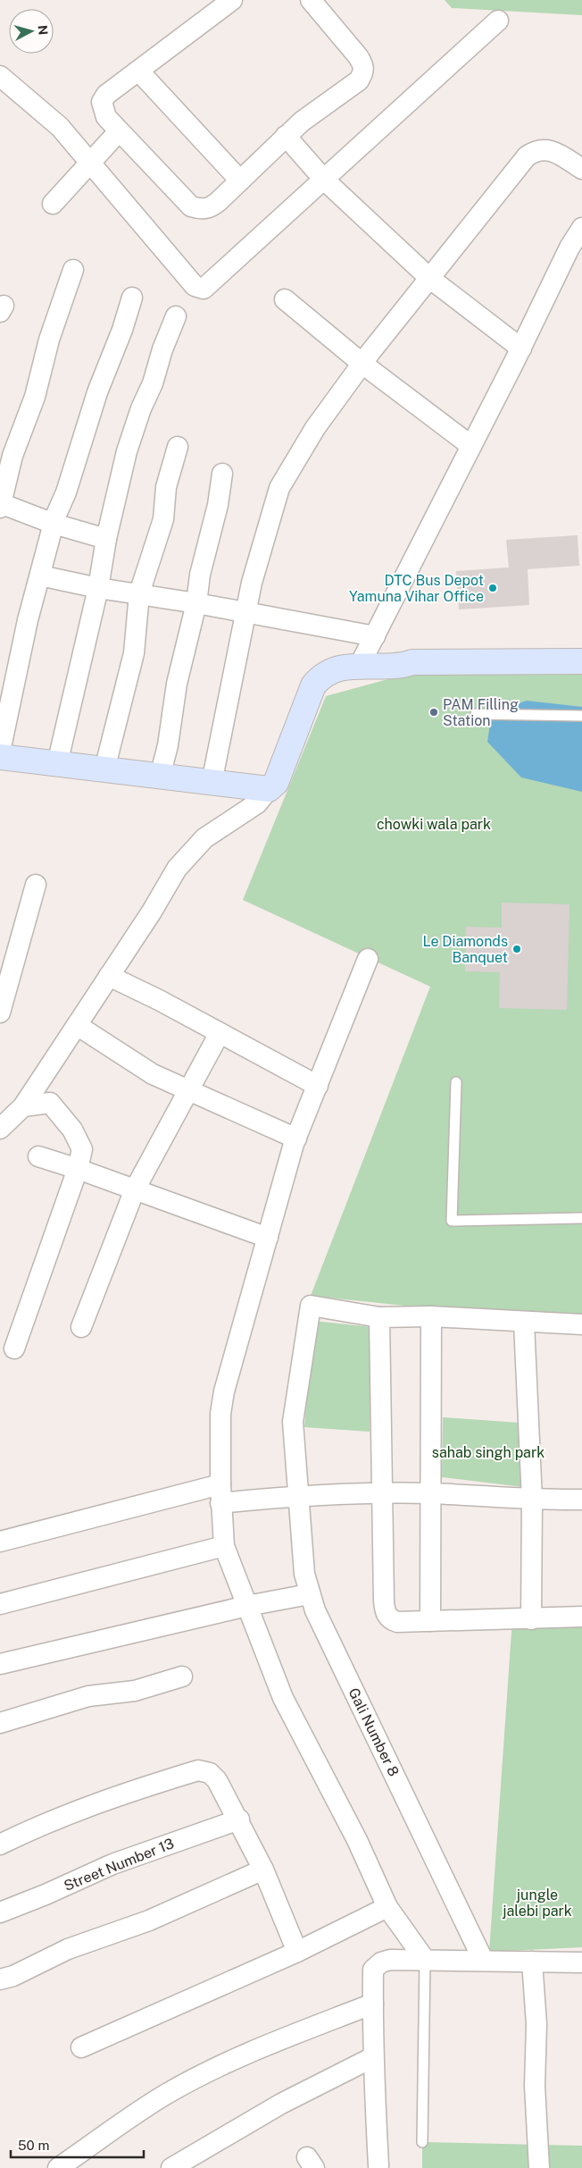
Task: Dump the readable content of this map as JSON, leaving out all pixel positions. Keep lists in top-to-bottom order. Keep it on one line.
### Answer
{"streets":{"street":["Gali Number 8","Street Number 13"]},"parks":["chowki wala park","sahab singh park","jungle jalebi park"],"places":["DTC Bus Depot Yamuna Vihar Office","PAM Filling Station","Le Diamonds Banquet"],"scale_bar":"50 m","north":"right"}
